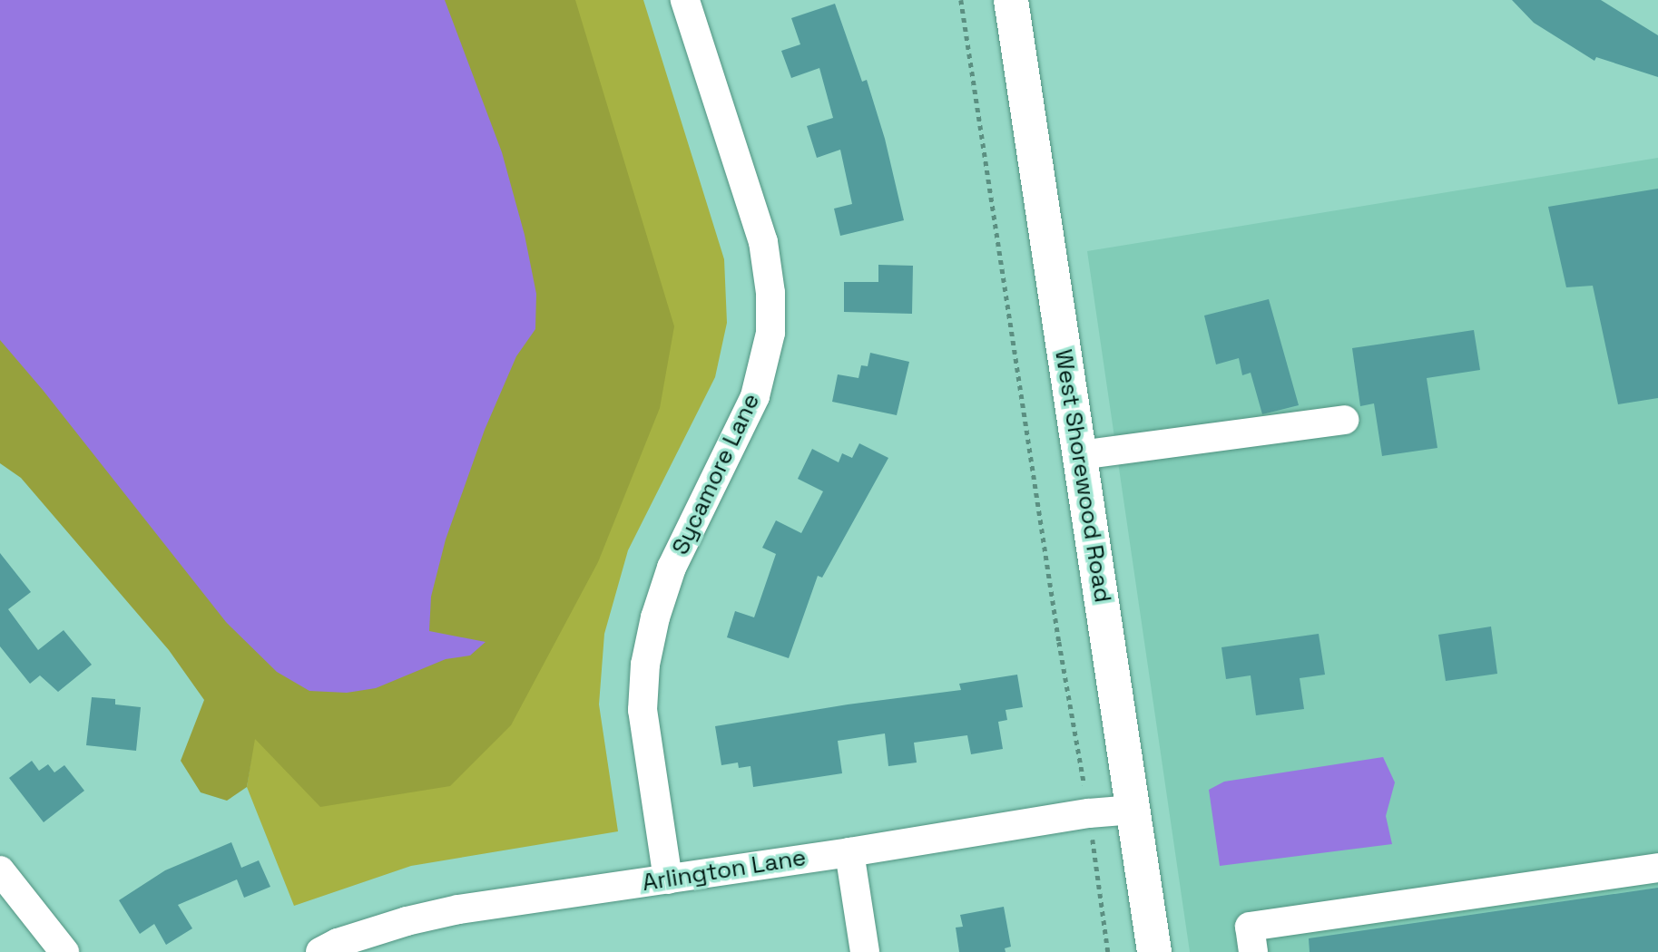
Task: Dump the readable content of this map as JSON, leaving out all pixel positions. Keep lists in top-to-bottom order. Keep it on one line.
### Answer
{"streets":{"main road":["West Shorewood Road"],"street":["Sycamore Lane","Arlington Lane"]},"crossings":[["Sycamore Lane","Arlington Lane"],["West Shorewood Road","Arlington Lane"]]}
